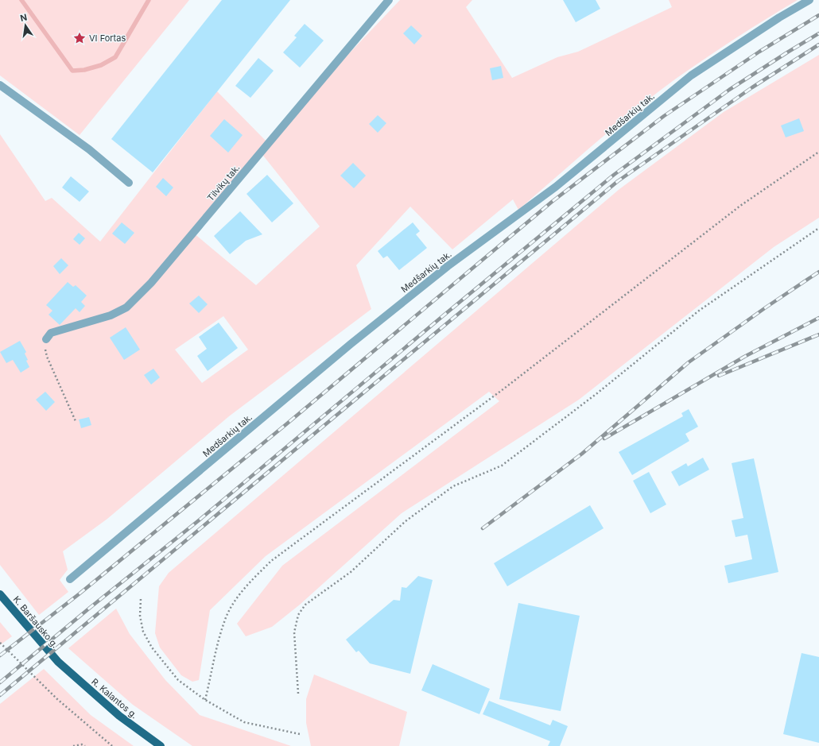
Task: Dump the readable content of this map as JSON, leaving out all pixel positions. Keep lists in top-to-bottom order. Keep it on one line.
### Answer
{"streets":{"main road":["K. Baršausko g.","R. Kalantos g."],"street":["Medšarkių tak.","Tilvikų tak."]},"crossings":[["K. Baršausko g.","R. Kalantos g."]],"places":{"place":["VI Fortas"]},"north":"top"}
